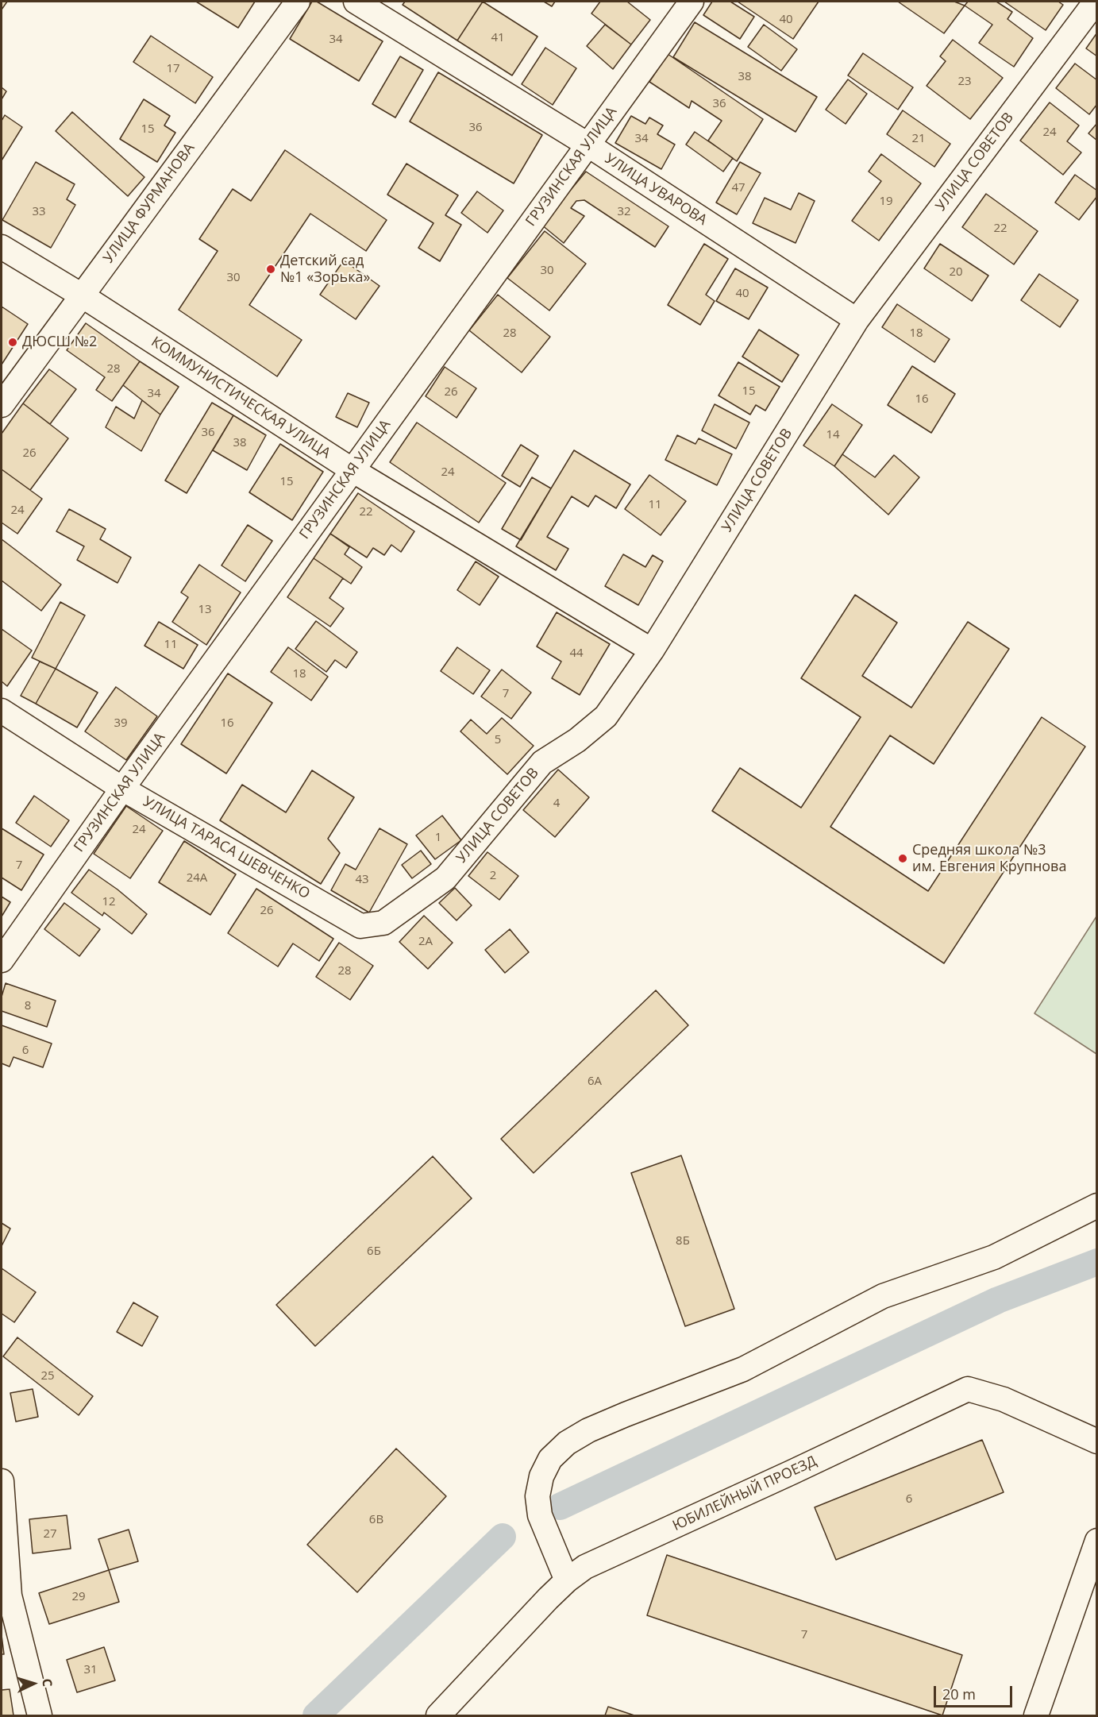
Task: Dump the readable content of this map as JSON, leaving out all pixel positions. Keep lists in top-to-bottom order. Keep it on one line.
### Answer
{"streets":{"street":["УЛИЦА СОВЕТОВ","ГРУЗИНСКАЯ УЛИЦА","УЛИЦА УВАРОВА","УЛИЦА ФУРМАНОВА","КОММУНИСТИЧЕСКАЯ УЛИЦА","УЛИЦА ТАРАСА ШЕВЧЕНКО","ЮБИЛЕЙНЫЙ ПРОЕЗД"]},"crossings":[["УЛИЦА СОВЕТОВ","УЛИЦА УВАРОВА"],["УЛИЦА СОВЕТОВ","КОММУНИСТИЧЕСКАЯ УЛИЦА"],["УЛИЦА СОВЕТОВ","УЛИЦА ТАРАСА ШЕВЧЕНКО"],["ГРУЗИНСКАЯ УЛИЦА","УЛИЦА УВАРОВА"],["ГРУЗИНСКАЯ УЛИЦА","КОММУНИСТИЧЕСКАЯ УЛИЦА"],["ГРУЗИНСКАЯ УЛИЦА","УЛИЦА ТАРАСА ШЕВЧЕНКО"],["УЛИЦА ФУРМАНОВА","КОММУНИСТИЧЕСКАЯ УЛИЦА"]],"places":["Детский сад №1 «Зорька»","ДЮСШ №2","Средняя школа №3 им. Евгения Крупнова"],"house_numbers":["40","41","34","17","38","23","36","36","15","24","34","21","47","19","33","32","22","30","20","30","40","28","18","28","15","26","34","16","36","14","38","26","24","15","11","24","22","13","11","44","18","7","39","16","5","4","24","1","7","2","24А","43","12","26","2А","28","8","6","6А","8Б","6Б","25","6","6В","27","29","7","31"],"scale_bar":"20 m","north":"right"}
